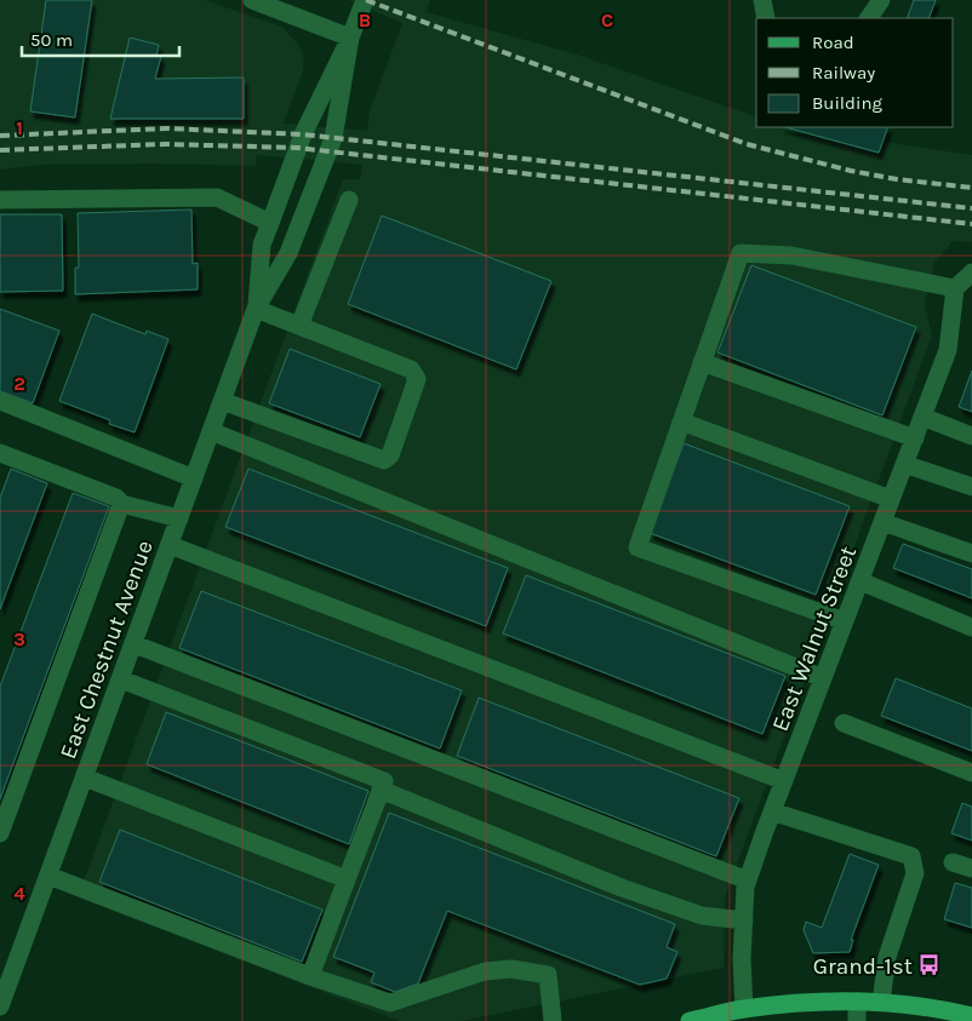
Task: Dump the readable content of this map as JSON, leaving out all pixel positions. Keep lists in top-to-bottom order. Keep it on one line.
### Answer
{"streets":{"street":["East Walnut Street","East Chestnut Avenue"]},"places":{"bus stop":["Grand-1st"]},"legend":["Road","Railway","Building"],"scale_bar":"50 m","grid":{"columns":["B","C"],"rows":["1","2","3","4"]}}
